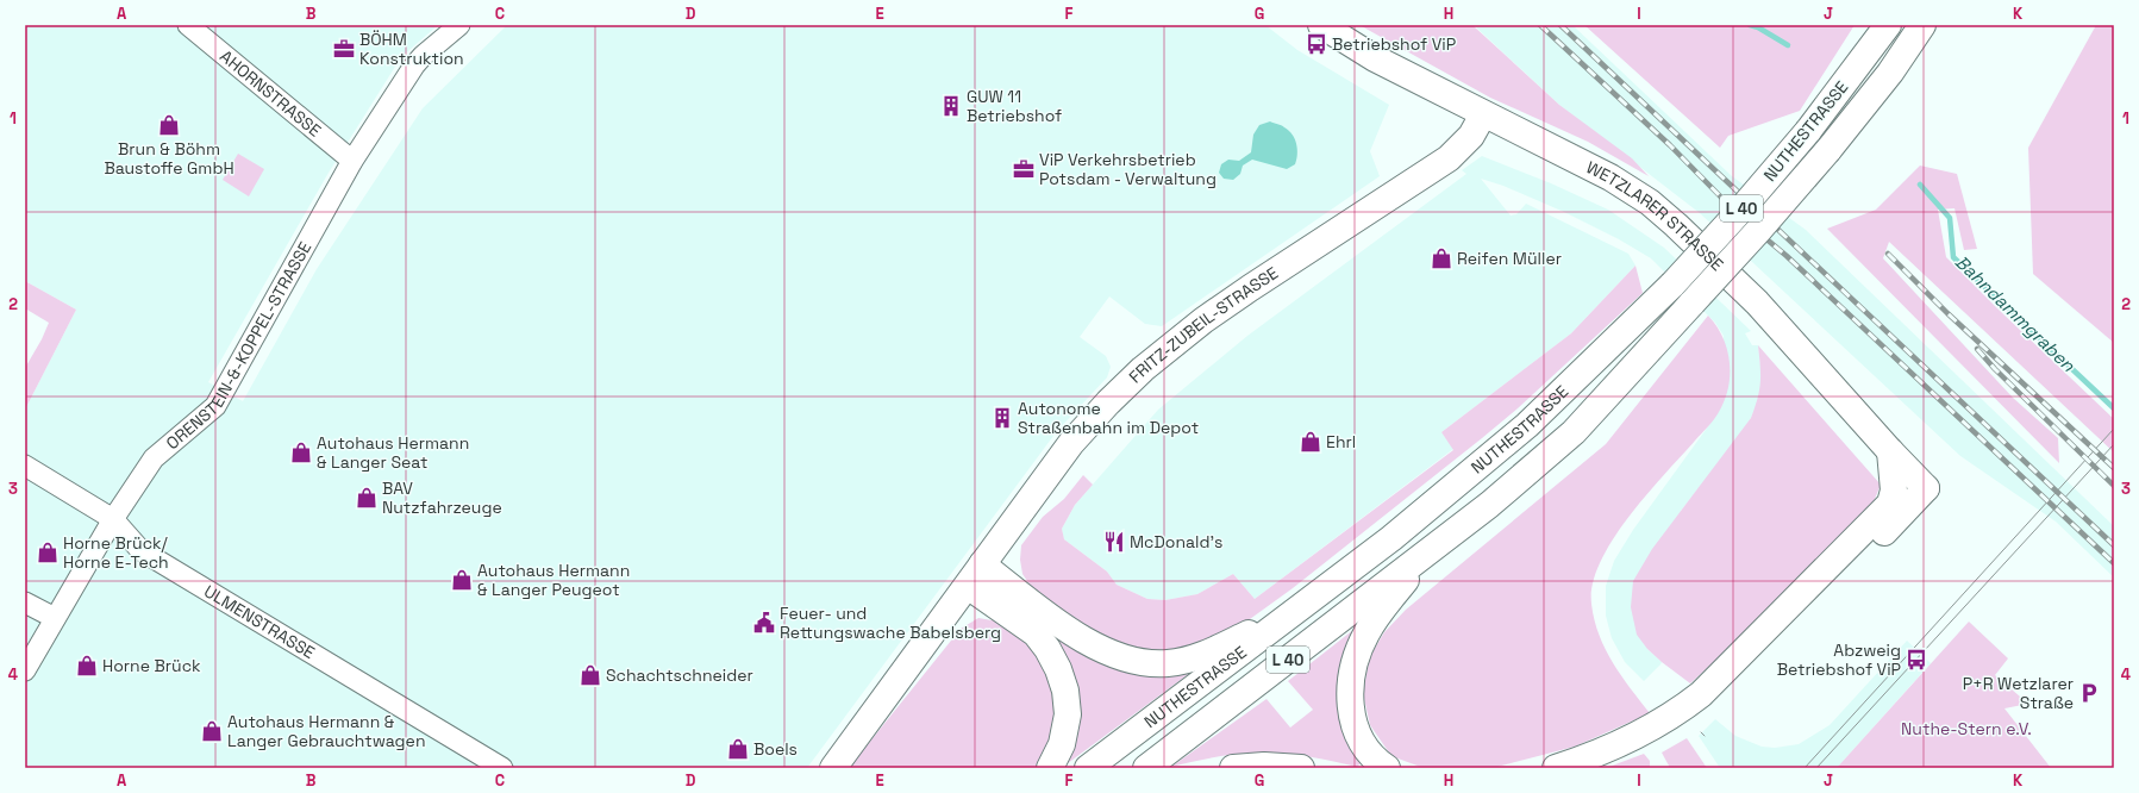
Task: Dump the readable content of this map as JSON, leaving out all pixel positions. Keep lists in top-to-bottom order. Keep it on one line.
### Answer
{"streets":{"main road":["NUTHESTRASSE","L 40","WETZLARER STRASSE","FRITZ-ZUBEIL-STRASSE"],"street":["AHORNSTRASSE","ORENSTEIN-&-KOPPEL-STRASSE","ULMENSTRASSE"]},"crossings":[["AHORNSTRASSE","ORENSTEIN-&-KOPPEL-STRASSE"],["WETZLARER STRASSE","FRITZ-ZUBEIL-STRASSE"],["ORENSTEIN-&-KOPPEL-STRASSE","ULMENSTRASSE"]],"water":["Bahndammgraben"],"parks":["Nuthe-Stern e.V."],"places":{"bus stop":["Betriebshof ViP","Abzweig Betriebshof ViP"],"office":["BÖHM Konstruktion","ViP Verkehrsbetrieb Potsdam - Verwaltung"],"building":["GUW 11 Betriebshof","Autonome Straßenbahn im Depot"],"shop":["Brun & Böhm Baustoffe GmbH","Reifen Müller","Ehrl","Autohaus Hermann & Langer Seat","BAV Nutzfahrzeuge","Horne Brück/ Horne E-Tech","Autohaus Hermann & Langer Peugeot","Horne Brück","Schachtschneider","Autohaus Hermann & Langer Gebrauchtwagen","Boels"],"restaurant":["McDonald's"],"public building":["Feuer- und Rettungswache Babelsberg"],"parking":["P+R Wetzlarer Straße"]},"grid":{"columns":["A","B","C","D","E","F","G","H","I","J","K"],"rows":["1","2","3","4"]}}
